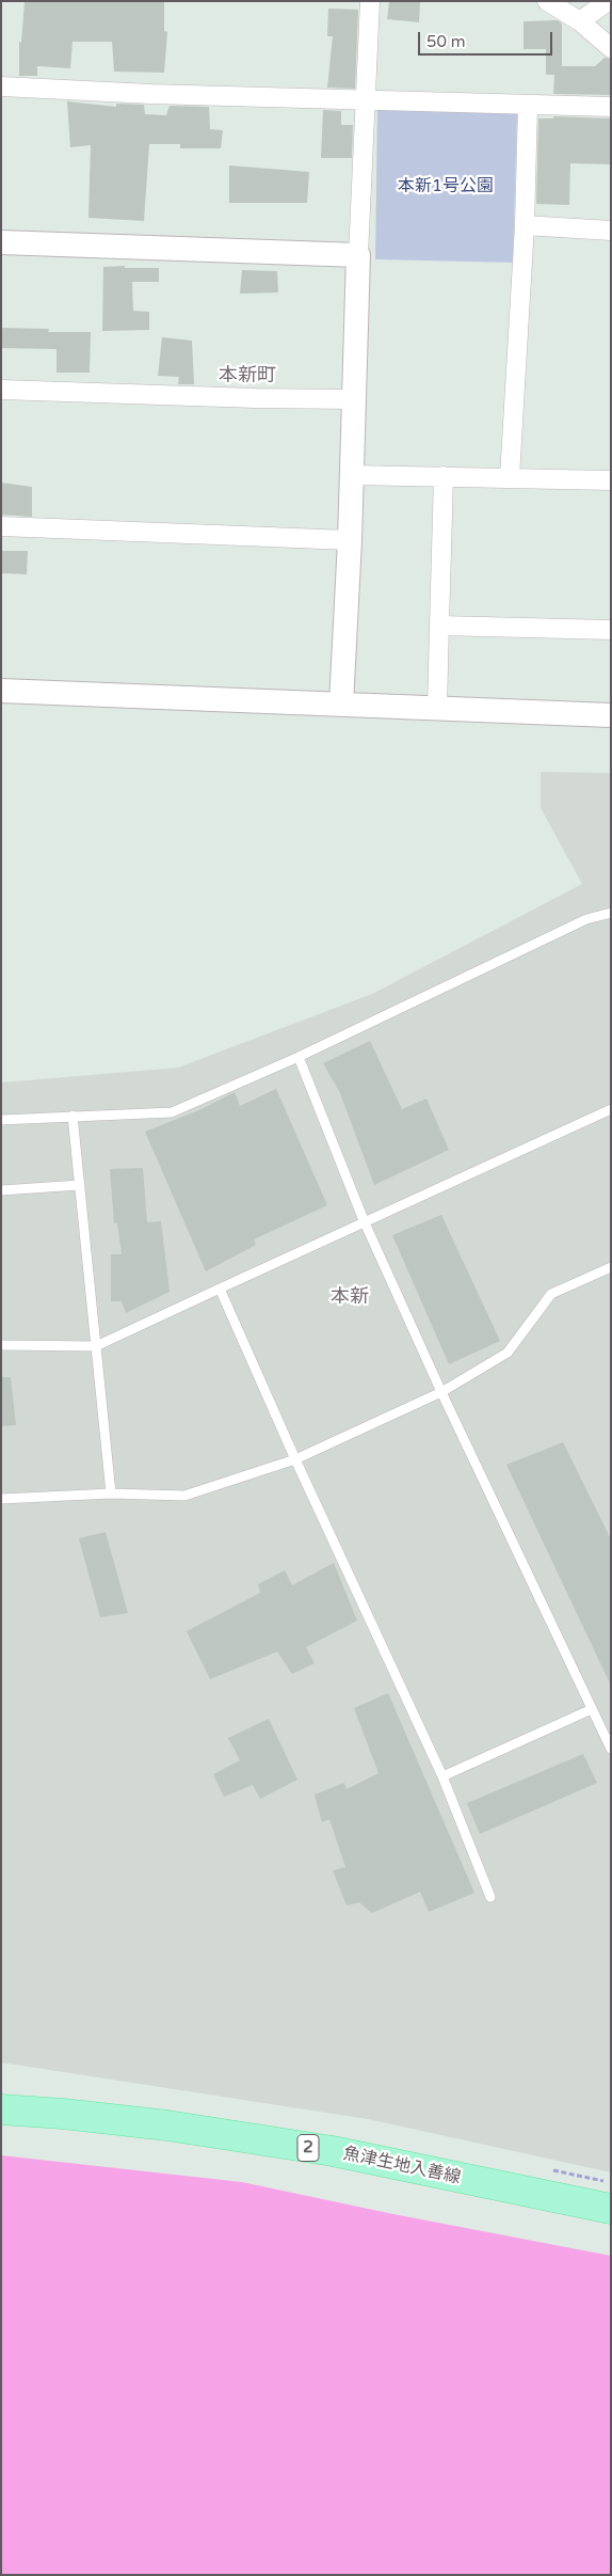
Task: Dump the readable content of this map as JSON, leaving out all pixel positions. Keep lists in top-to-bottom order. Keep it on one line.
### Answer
{"streets":{"main road":["2","魚津生地入善線"]},"districts":["本新町","本新"],"parks":["本新1号公園"],"scale_bar":"50 m"}
